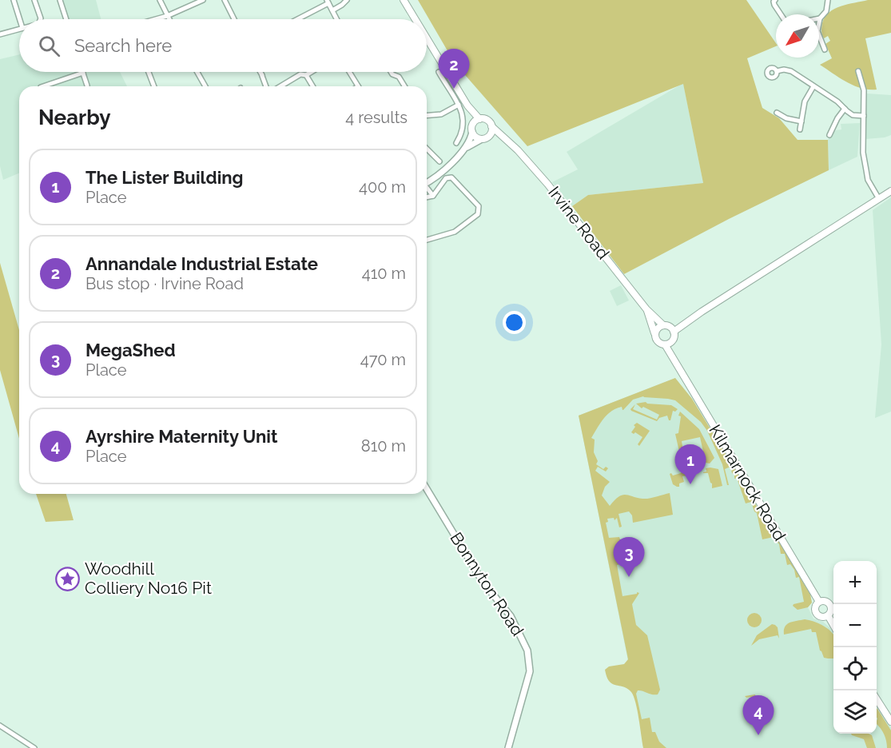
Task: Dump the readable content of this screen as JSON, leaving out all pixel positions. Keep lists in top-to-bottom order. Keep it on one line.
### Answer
{"streets":{"main road":["Irvine Road","Kilmarnock Road"],"street":["Bonnyton Road"]},"crossings":[["Irvine Road","Kilmarnock Road"]],"places":{"place":["Woodhill Colliery No16 Pit"]},"north":"bottom left","page":{"search":"Search here","pins":["2","1","3","4"],"heading":["Nearby","4 results"],"list":[{"mark":"1","name":"The Lister Building","note":"Place","value":"400 m"},{"mark":"2","name":"Annandale Industrial Estate","note":"Bus stop · Irvine Road","value":"410 m"},{"mark":"3","name":"MegaShed","note":"Place","value":"470 m"},{"mark":"4","name":"Ayrshire Maternity Unit","note":"Place","value":"810 m"}],"map_buttons":["+","−"]}}
